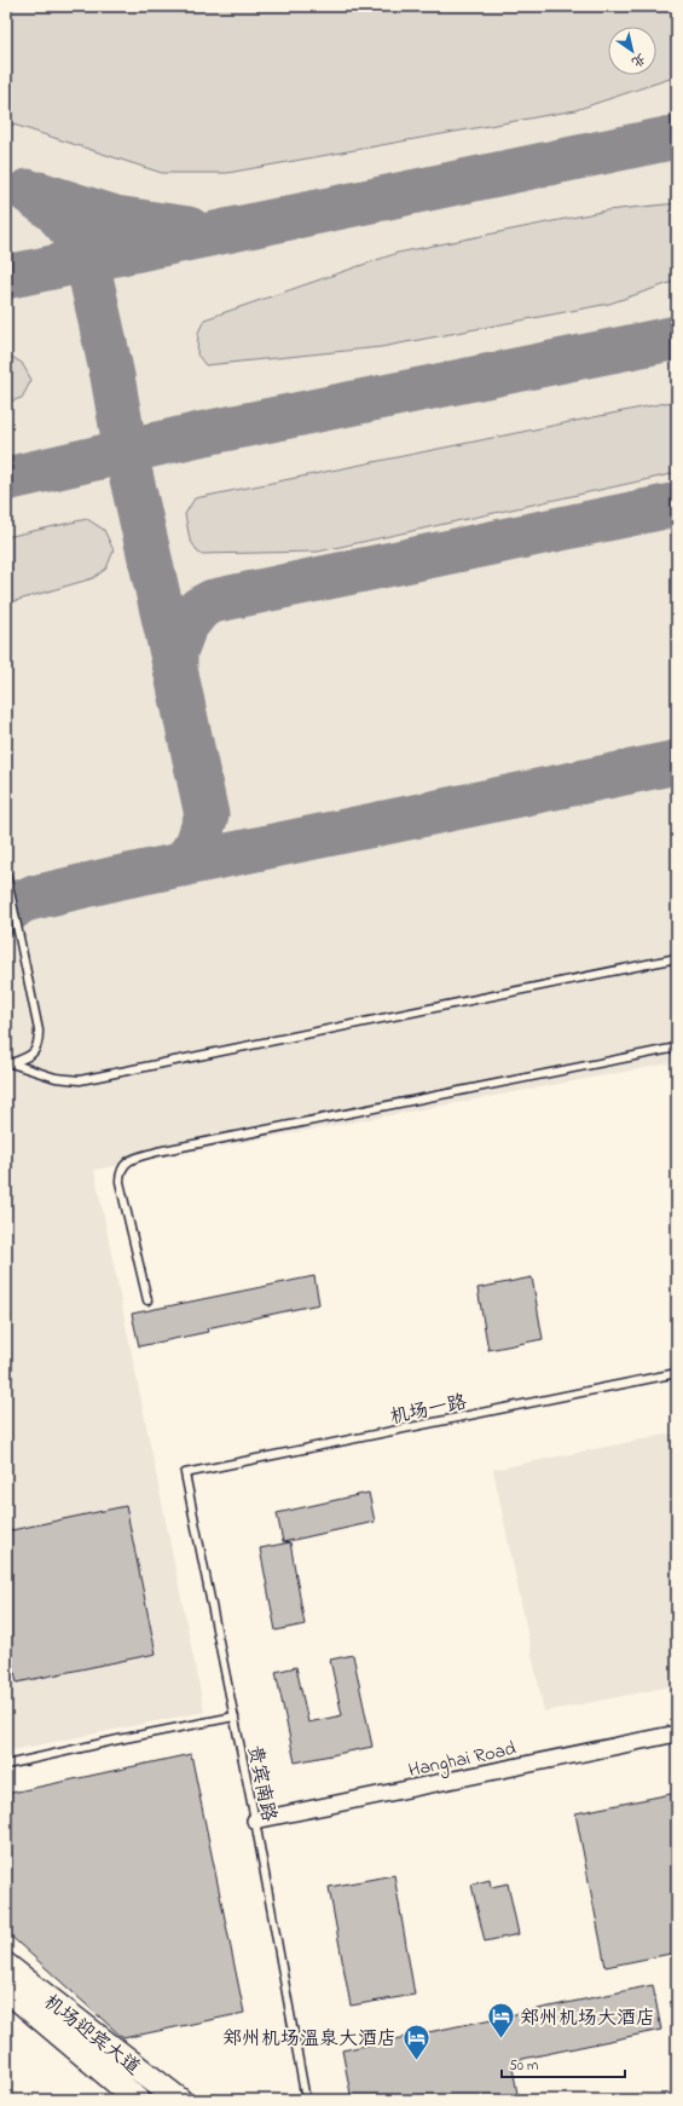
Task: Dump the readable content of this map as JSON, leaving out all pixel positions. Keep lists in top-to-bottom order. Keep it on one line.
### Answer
{"streets":{"main road":["机场迎宾大道"],"street":["Hanghai Road"],"lane":["机场一路","贵宾南路"]},"crossings":[["机场一路","贵宾南路"],["Hanghai Road","贵宾南路"]],"places":{"hotel":["郑州机场大酒店","郑州机场温泉大酒店"]},"scale_bar":"50 m","north":"bottom right"}
